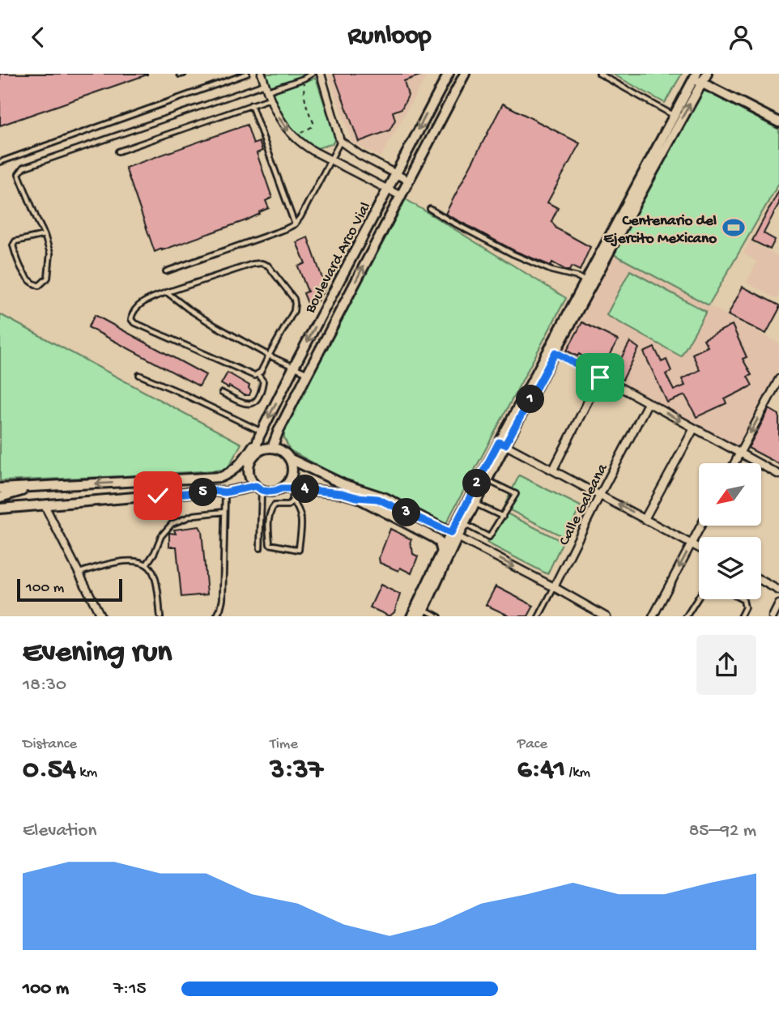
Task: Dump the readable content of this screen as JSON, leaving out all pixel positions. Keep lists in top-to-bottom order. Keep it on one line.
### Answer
{"streets":{"street":["Boulevard Arco Vial","Calle Galeana"]},"places":{"sports":["Centenario del Ejercito Mexicano"]},"scale_bar":"100 m","north":"bottom left","page":{"header":"Runloop","pins":["1","2","4","5","3"],"scale":"100 m","heading":["Evening run","18:30"],"stats":[["Distance","0.54 km"],["Time","3:37"],["Pace","6:41 /km"]],"chart":["Elevation","85–92 m"],"list":[{"name":"100 m","note":"7:15"}]}}
